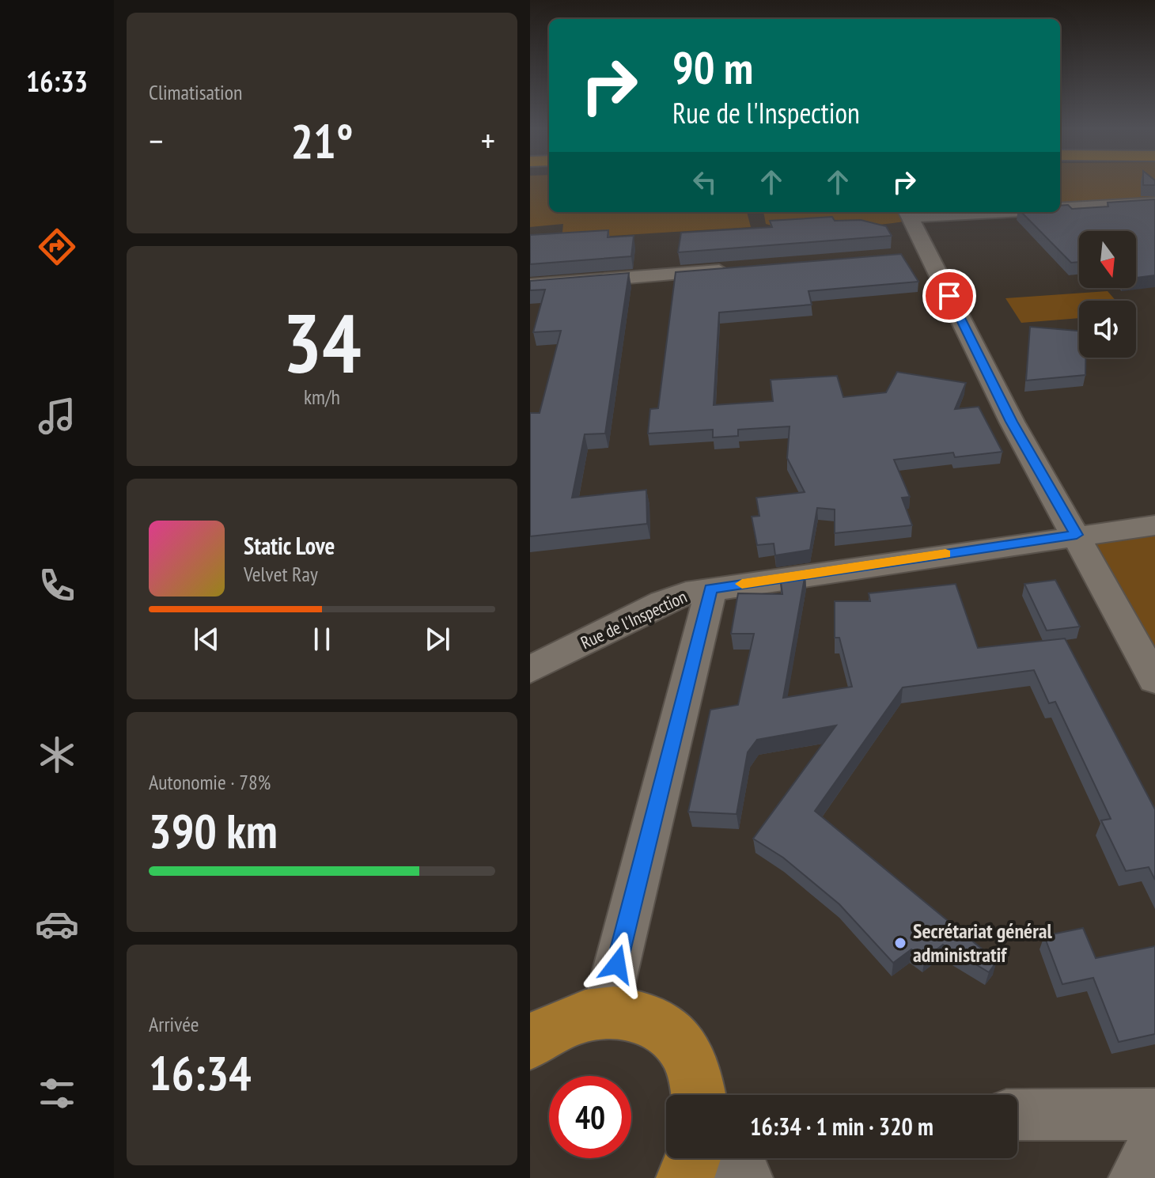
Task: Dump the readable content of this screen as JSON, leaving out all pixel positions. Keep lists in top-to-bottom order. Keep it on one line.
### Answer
{"streets":{"street":["Rue de l'Inspection"]},"places":["Secrétariat général administratif"],"north":"bottom","page":{"tabs":"16:33","tile":["Climatisation",["34","km/h"],["Autonomie · 78%","390 km"],["Arrivée","16:34"]],"turn":["90 m","Rue de l'Inspection"],"heat":["−","21°","+"],"song":["Static Love","Velvet Ray"],"limit":"40","trip":"16:34 · 1 min · 320 m"}}
